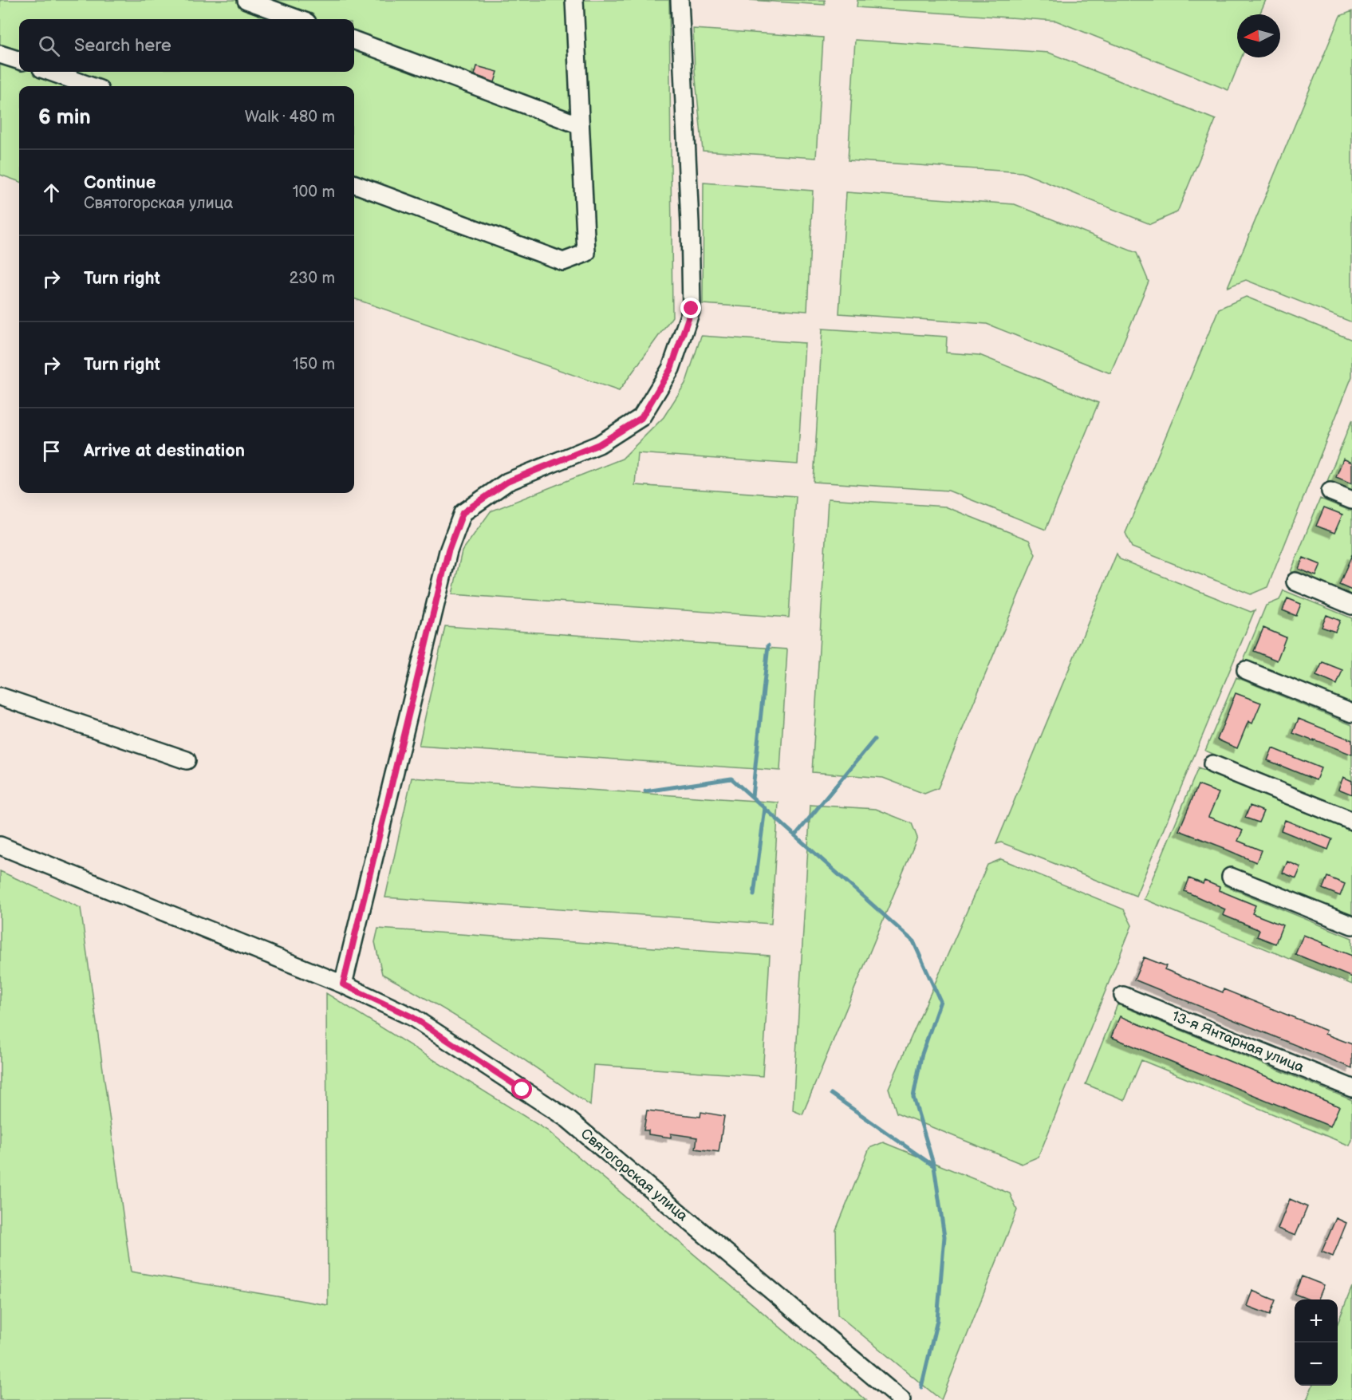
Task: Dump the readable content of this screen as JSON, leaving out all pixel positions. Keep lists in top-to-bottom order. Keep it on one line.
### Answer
{"streets":{"street":["13-я Янтарная улица","Святогорская улица"]},"north":"left","page":{"search":"Search here","heading":["6 min","Walk · 480 m"],"list":[["Continue","Святогорская улица","100 m"],["Turn right","230 m"],["Turn right","150 m"],"Arrive at destination"],"map_buttons":["+","−"]}}
